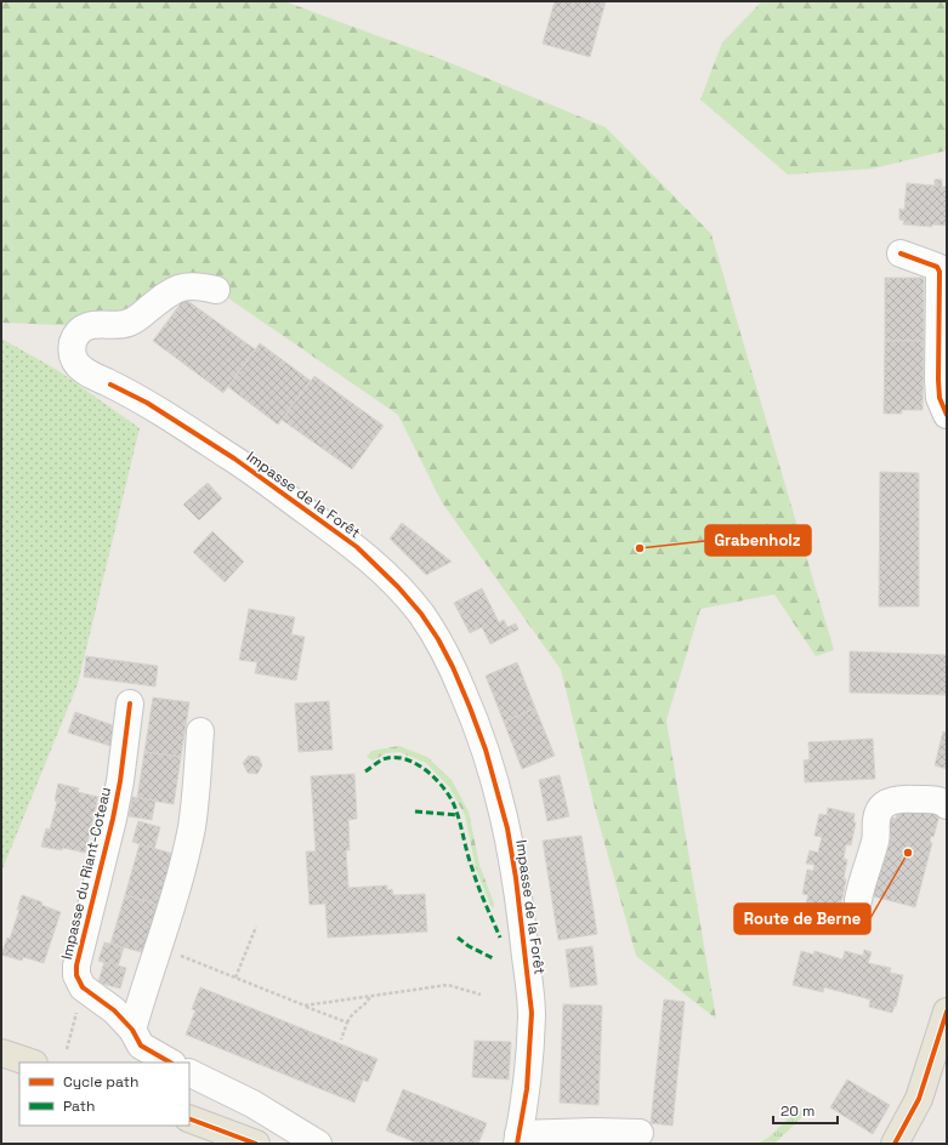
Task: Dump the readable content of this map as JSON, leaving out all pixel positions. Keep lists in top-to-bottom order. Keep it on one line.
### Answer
{"streets":{"street":["Impasse de la Forêt","Impasse du Riant-Coteau"]},"places":["Grabenholz","Route de Berne"],"legend":["Cycle path","Path"],"scale_bar":"20 m"}
